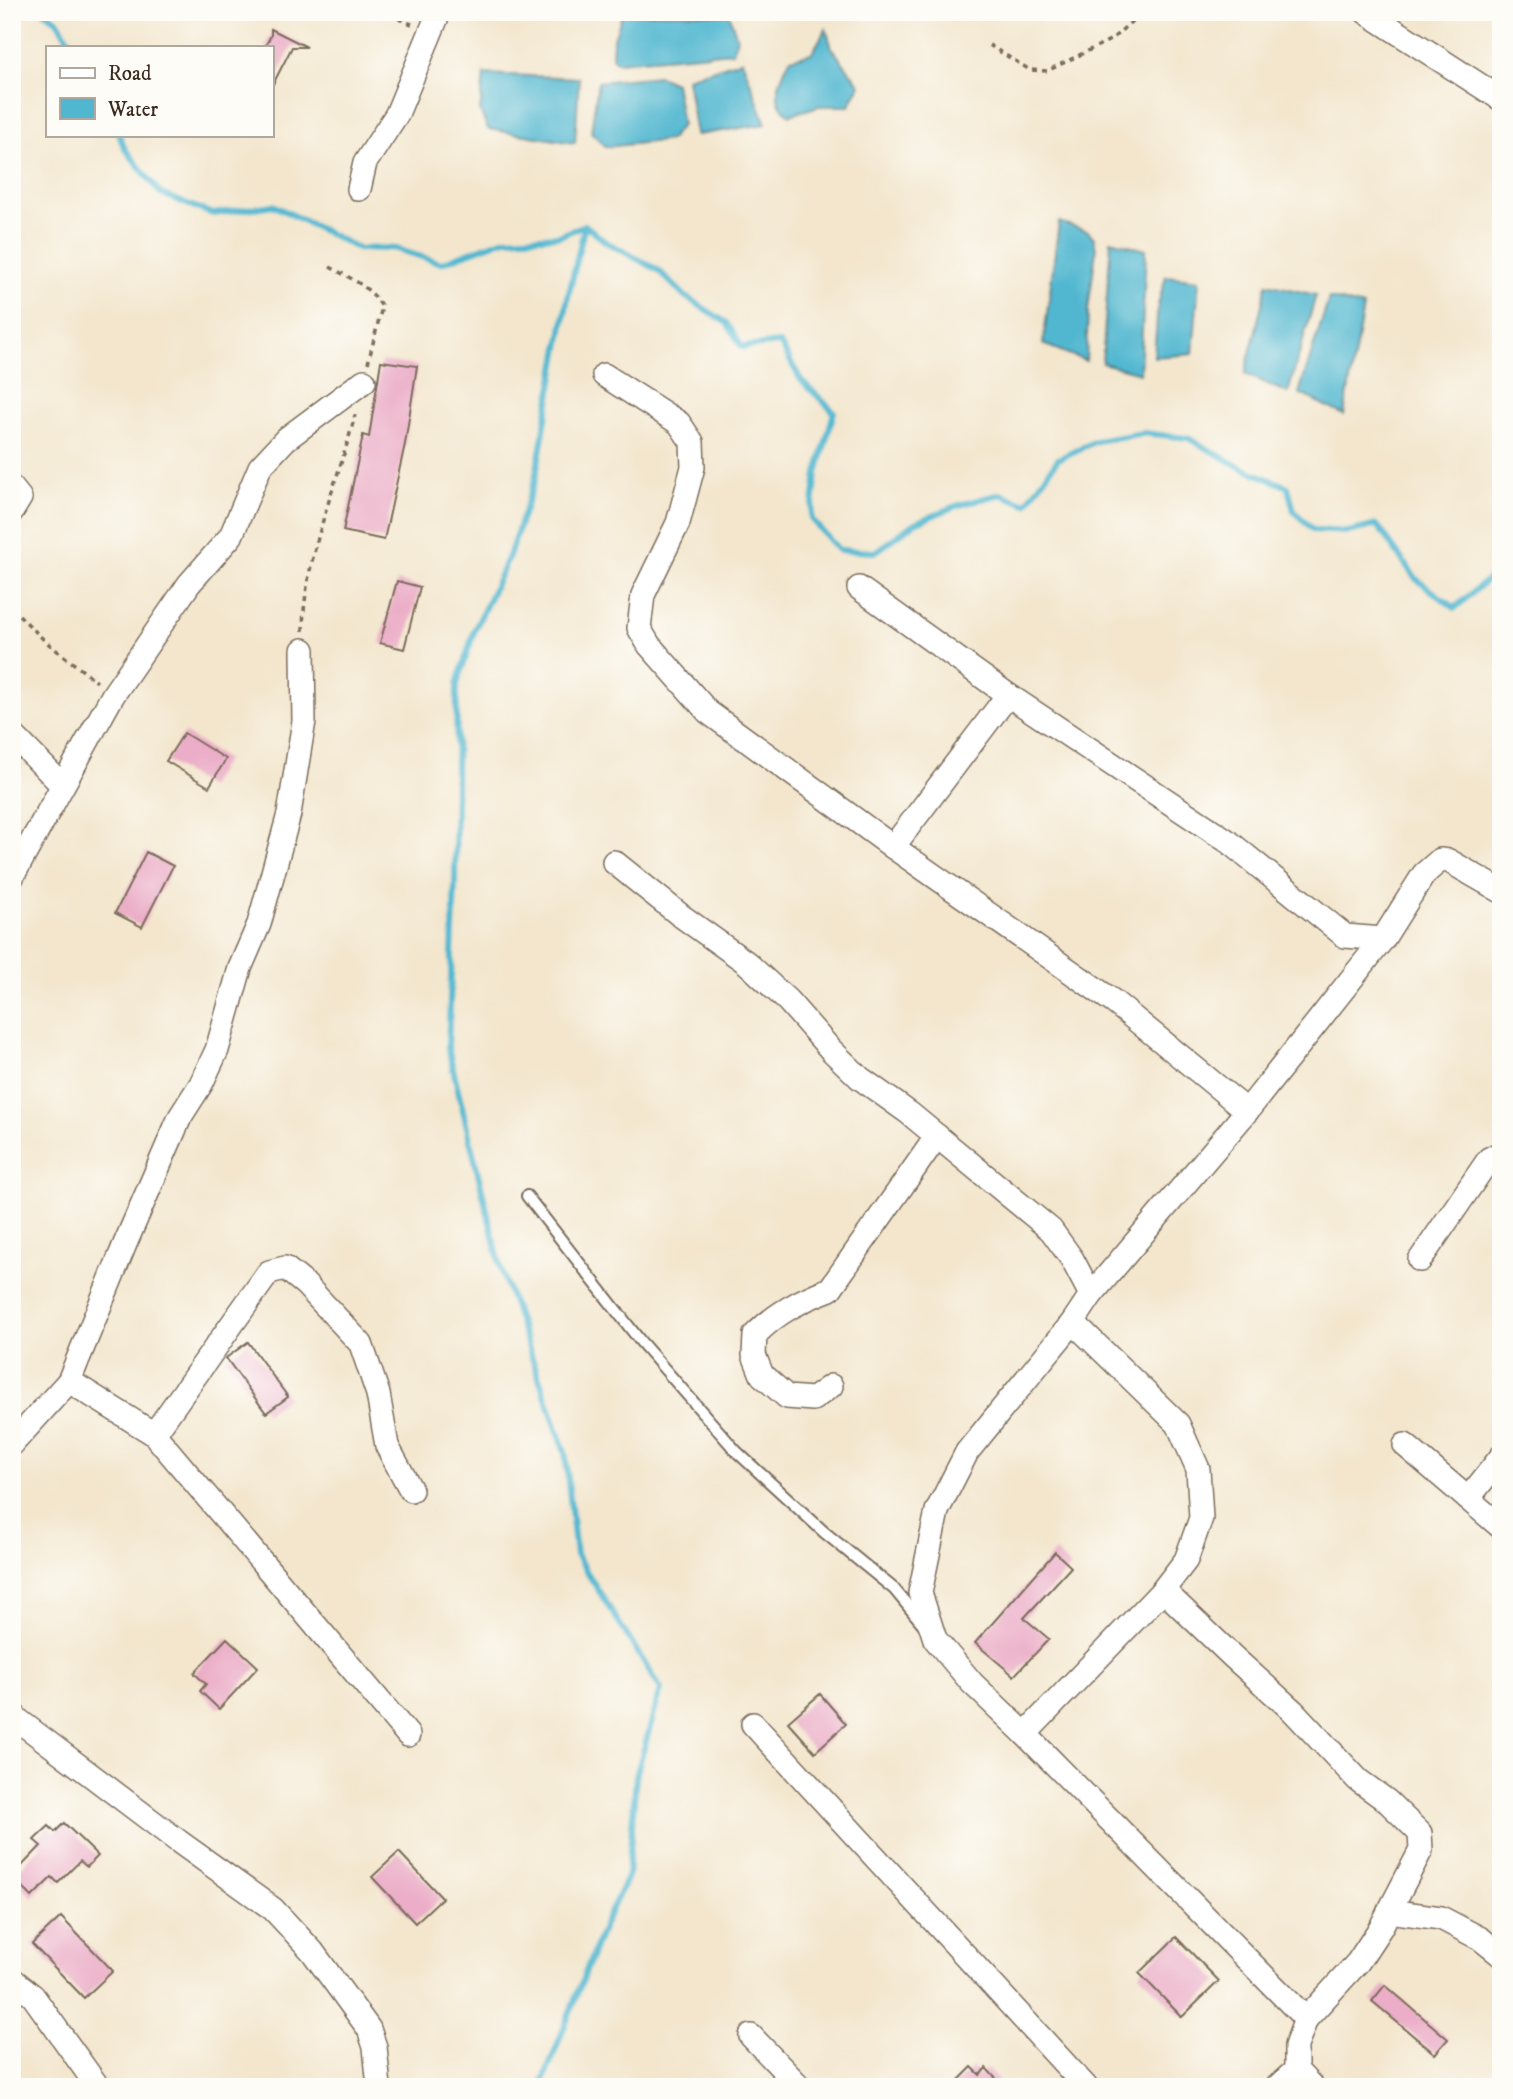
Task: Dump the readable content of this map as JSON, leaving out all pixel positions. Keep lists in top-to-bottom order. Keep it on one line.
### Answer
{"legend":["Road","Water"]}
